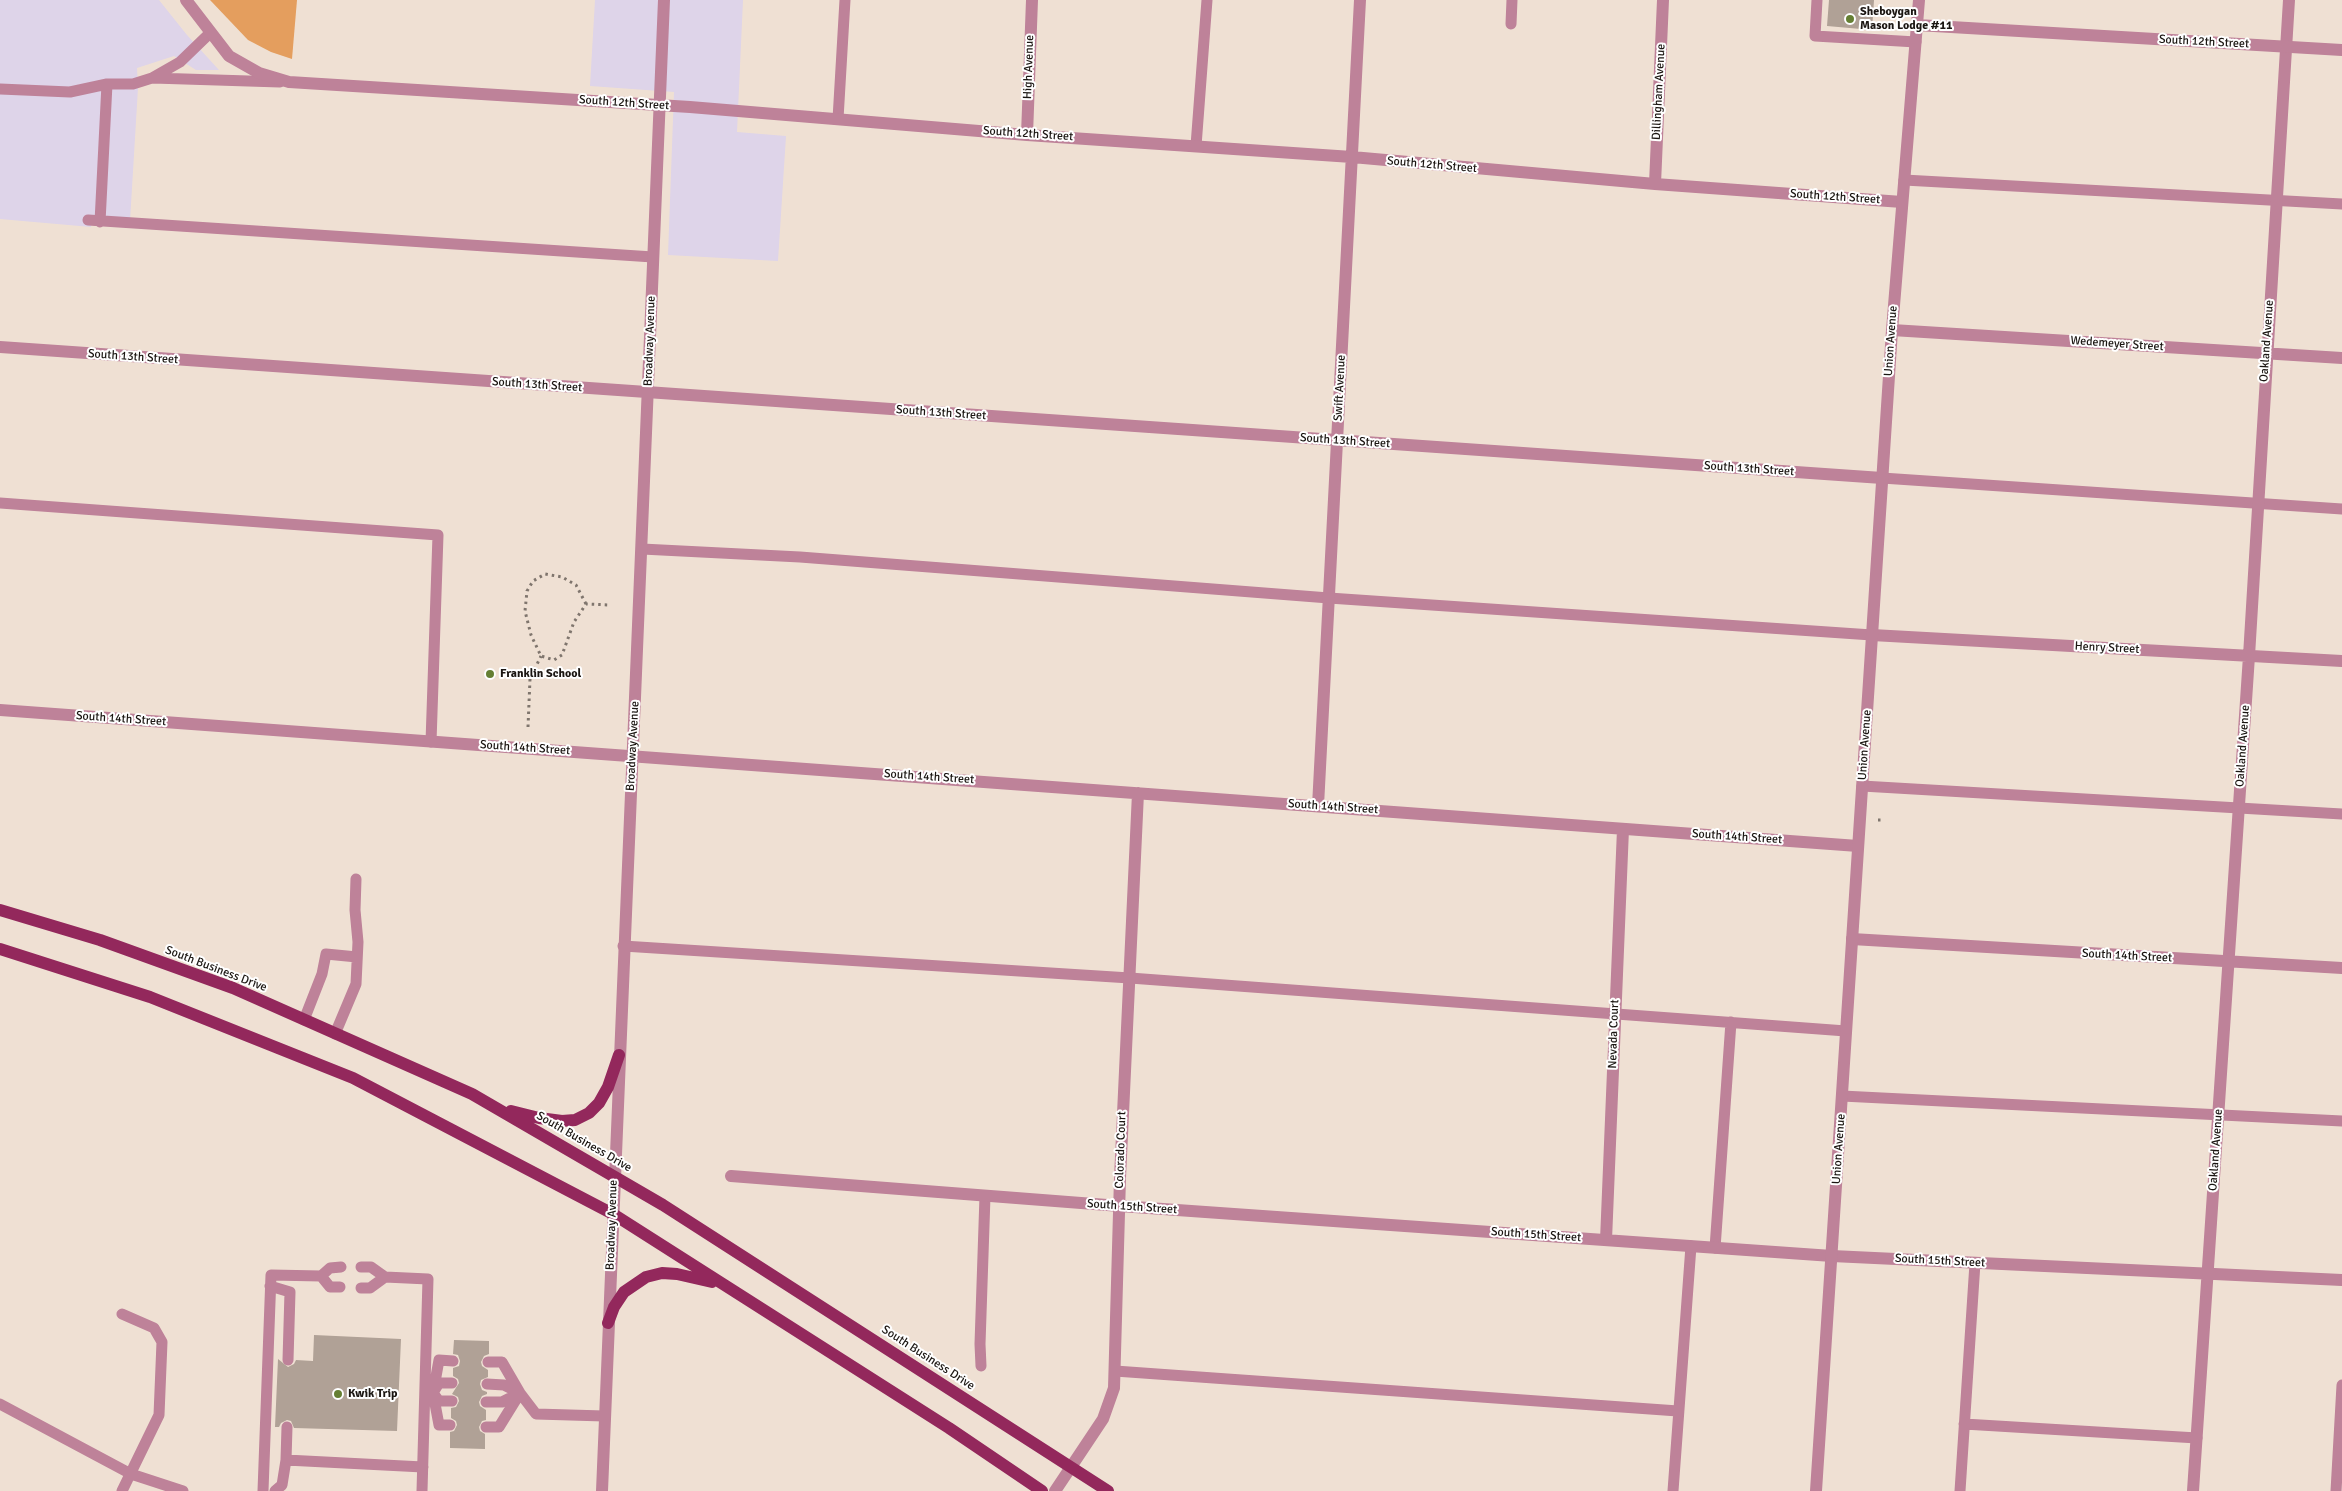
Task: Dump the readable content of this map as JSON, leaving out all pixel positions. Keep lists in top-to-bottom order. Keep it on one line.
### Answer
{"streets":{"main road":["South Business Drive"],"street":["South 12th Street","High Avenue","Dillingham Avenue","Broadway Avenue","Union Avenue","Oakland Avenue","Wedemeyer Street","South 13th Street","Swift Avenue","Henry Street","South 14th Street","Nevada Court","Colorado Court","South 15th Street"]},"crossings":[["South 12th Street","High Avenue"],["South 12th Street","Dillingham Avenue"],["South 12th Street","Broadway Avenue"],["South 12th Street","Union Avenue"],["South 12th Street","Oakland Avenue"],["South 12th Street","Swift Avenue"],["Broadway Avenue","South 13th Street"],["Broadway Avenue","South 14th Street"],["Broadway Avenue","South Business Drive"],["Union Avenue","Wedemeyer Street"],["Union Avenue","South 13th Street"],["Union Avenue","Henry Street"],["Union Avenue","South 14th Street"],["Union Avenue","South 15th Street"],["Oakland Avenue","Wedemeyer Street"],["Oakland Avenue","Henry Street"],["Oakland Avenue","South 14th Street"],["Oakland Avenue","South 15th Street"],["South 13th Street","Swift Avenue"],["Swift Avenue","South 14th Street"],["South 14th Street","Nevada Court"],["South 14th Street","Colorado Court"],["South Business Drive","Colorado Court"],["Nevada Court","South 15th Street"],["Colorado Court","South 15th Street"]],"places":["Sheboygan Mason Lodge #11","Franklin School","Kwik Trip"]}
